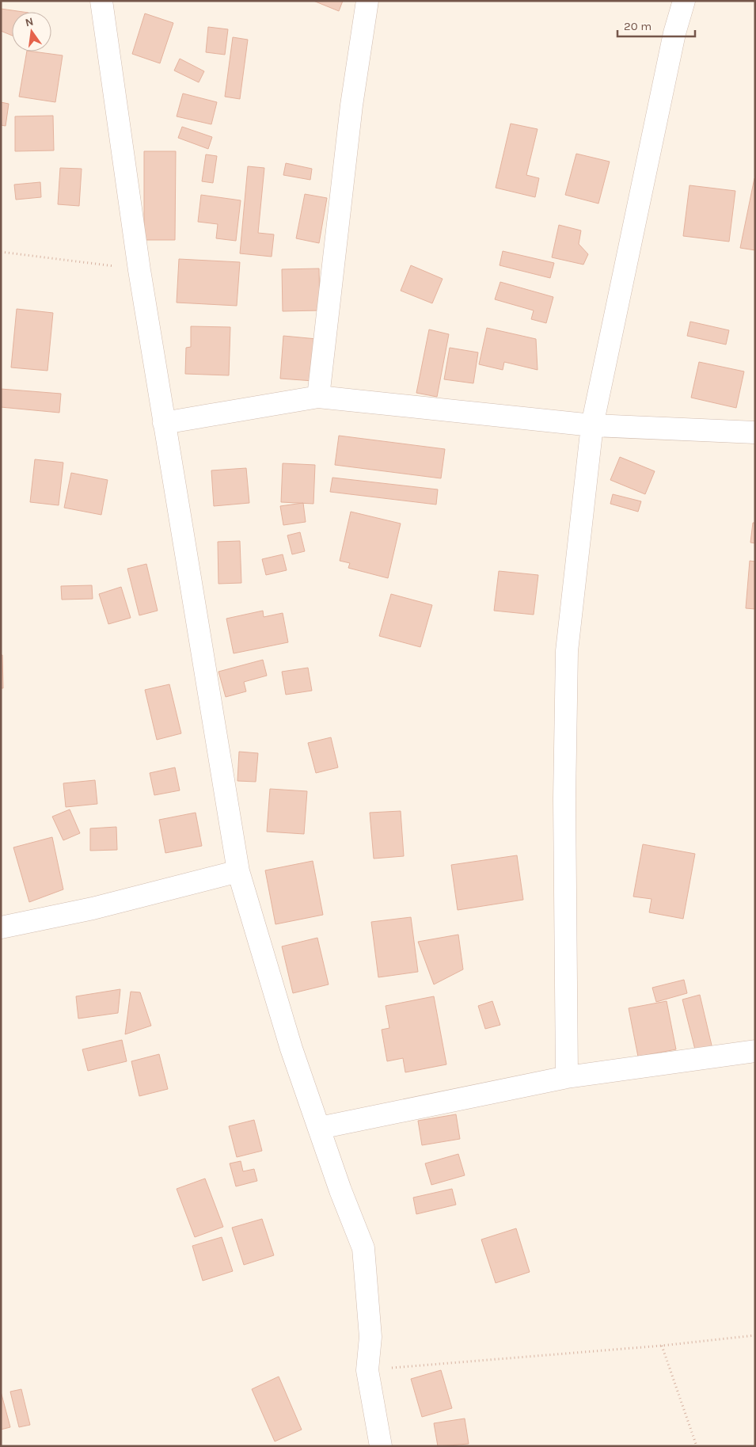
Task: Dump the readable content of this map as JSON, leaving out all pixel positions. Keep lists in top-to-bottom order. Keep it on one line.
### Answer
{"scale_bar":"20 m","north":"top"}
